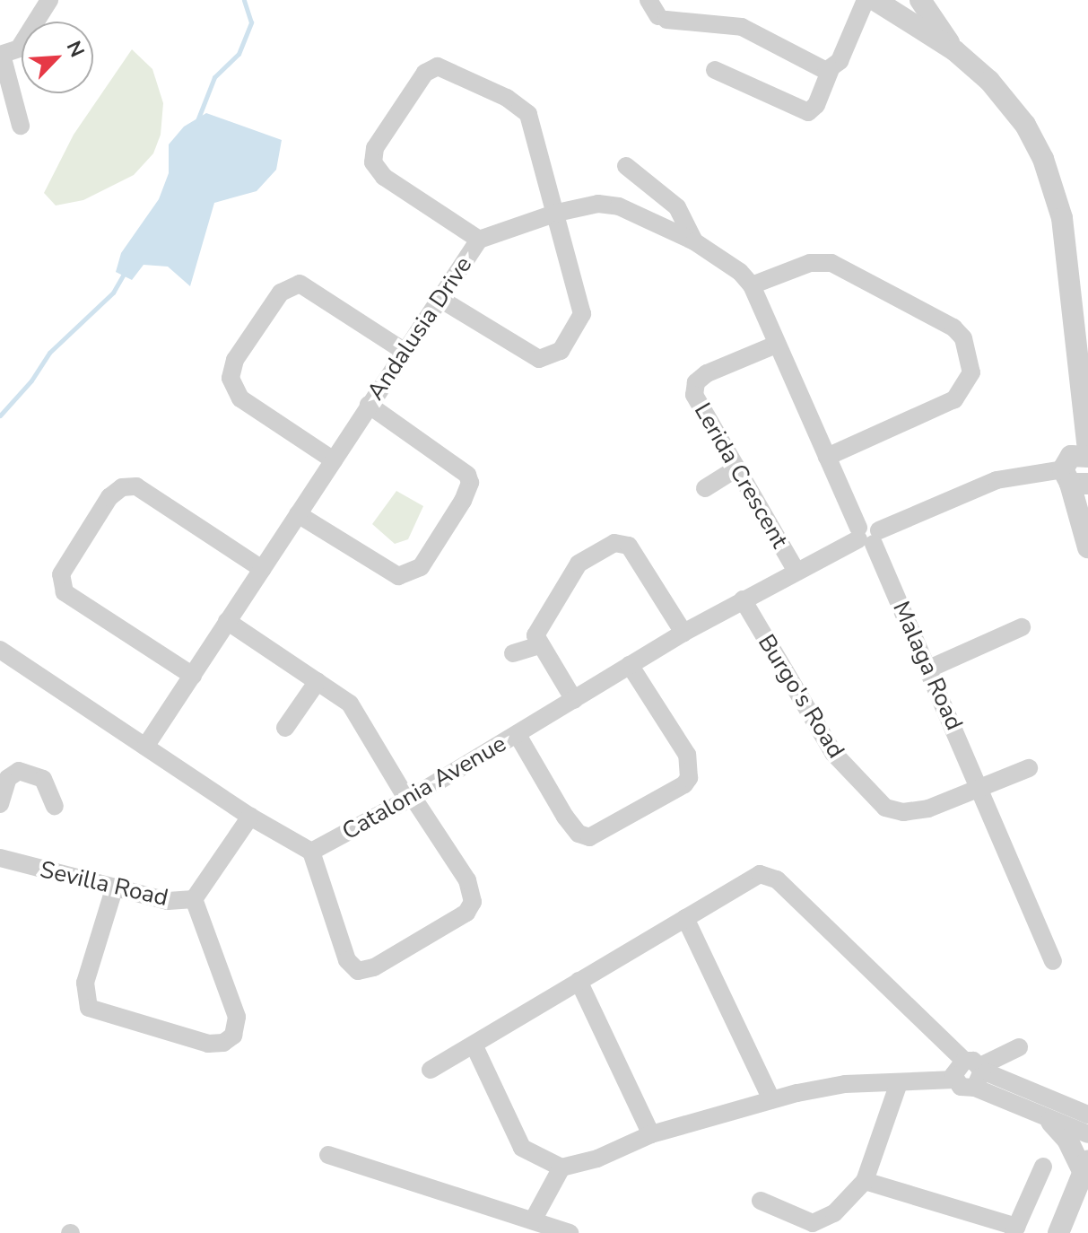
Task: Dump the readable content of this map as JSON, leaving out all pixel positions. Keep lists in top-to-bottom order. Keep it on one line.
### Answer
{"streets":{"street":["Andalusia Drive","Lerida Crescent","Malaga Road","Burgo's Road","Catalonia Avenue","Sevilla Road"]},"crossings":[["Andalusia Drive","Lerida Crescent"],["Andalusia Drive","Malaga Road"],["Andalusia Drive","Catalonia Avenue"],["Lerida Crescent","Catalonia Avenue"],["Malaga Road","Burgo's Road"],["Malaga Road","Catalonia Avenue"],["Burgo's Road","Catalonia Avenue"]],"north":"top right"}
